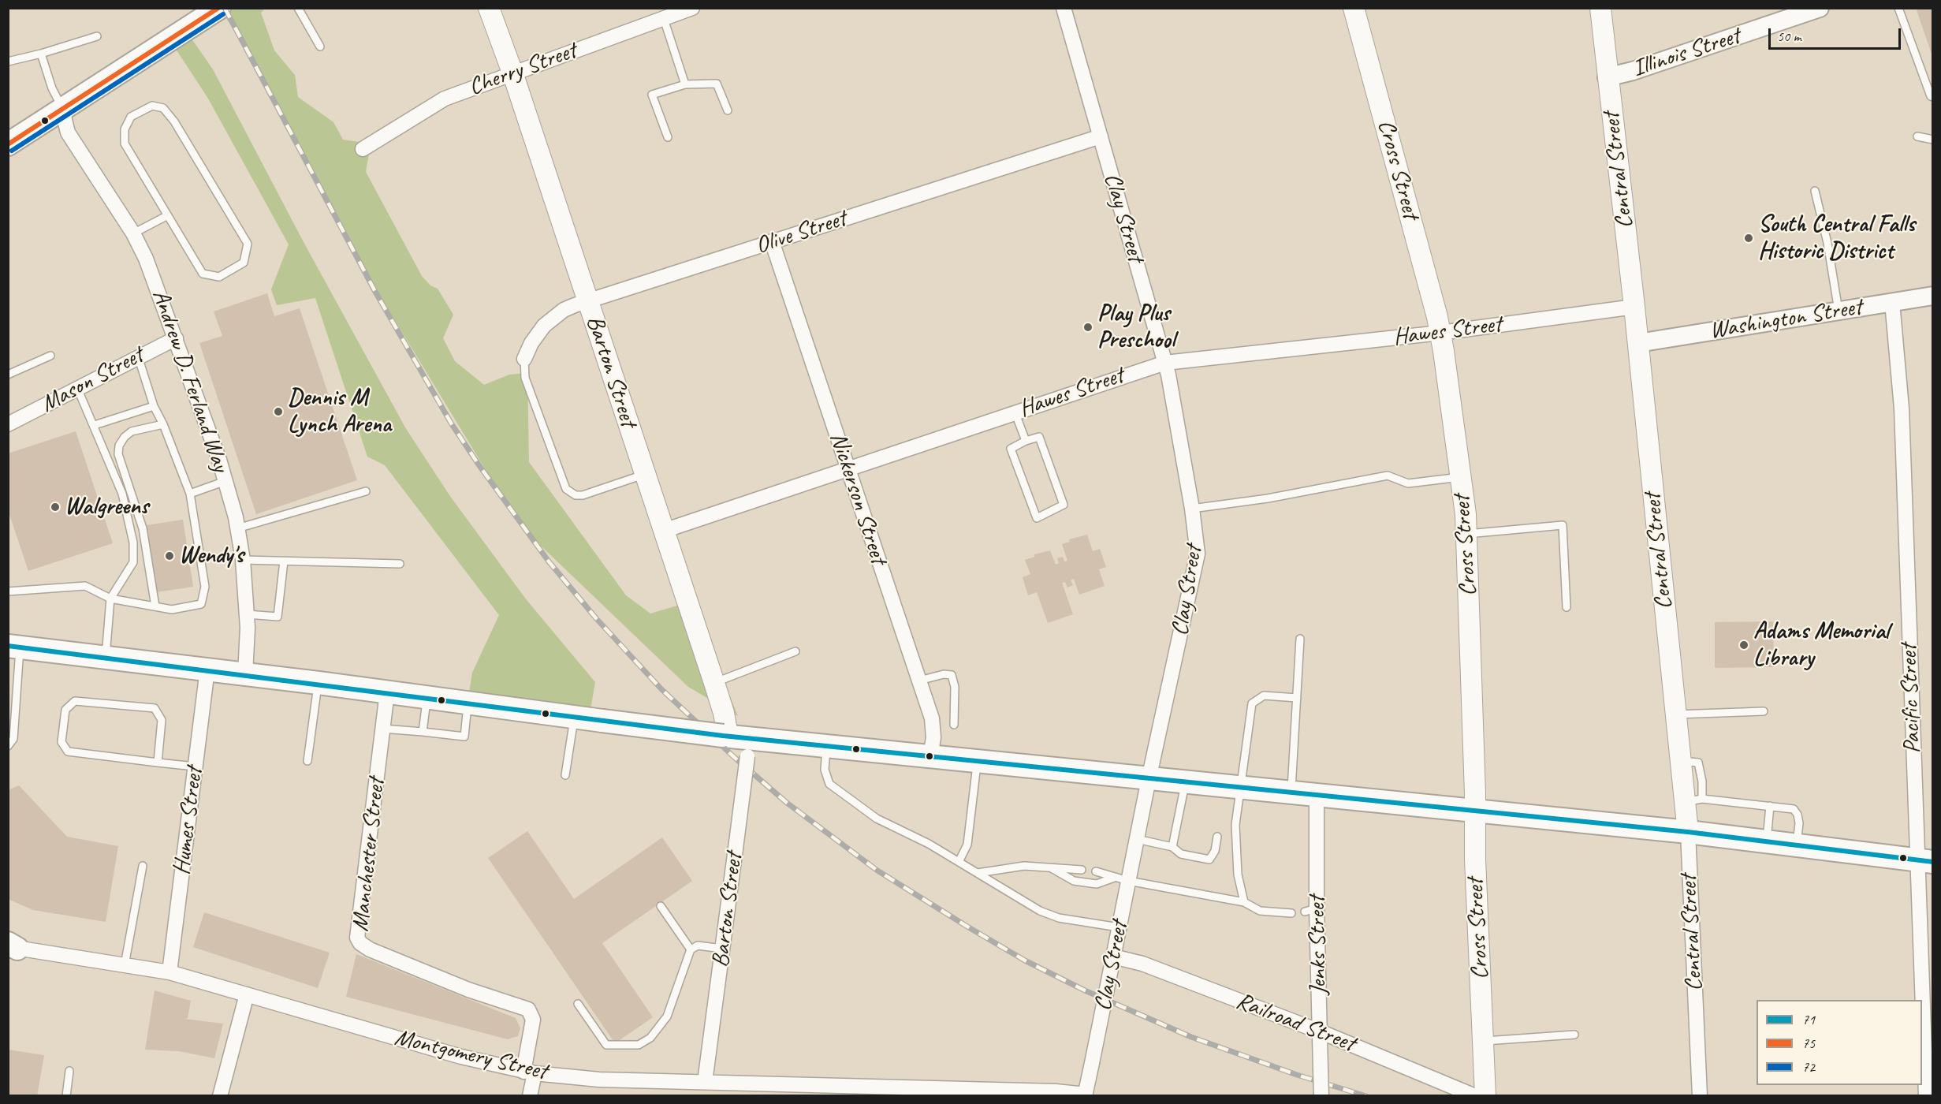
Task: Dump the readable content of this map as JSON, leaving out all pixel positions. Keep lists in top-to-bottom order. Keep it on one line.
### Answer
{"streets":{"main road":["Cross Street","Central Street","Barton Street"],"street":["Illinois Street","Cherry Street","Clay Street","Olive Street","Washington Street","Hawes Street","Mason Street","Andrew D. Ferland Way","Nickerson Street","Pacific Street","Humes Street","Manchester Street","Jenks Street","Railroad Street","Montgomery Street"]},"crossings":[["Illinois Street","Central Street"],["Cherry Street","Barton Street"],["Cross Street","Hawes Street"],["Central Street","Washington Street"],["Central Street","Hawes Street"],["Clay Street","Olive Street"],["Clay Street","Hawes Street"],["Clay Street","Railroad Street"],["Clay Street","Montgomery Street"],["Olive Street","Barton Street"],["Olive Street","Nickerson Street"],["Washington Street","Pacific Street"],["Hawes Street","Barton Street"],["Hawes Street","Nickerson Street"],["Barton Street","Montgomery Street"],["Mason Street","Andrew D. Ferland Way"],["Humes Street","Montgomery Street"],["Manchester Street","Montgomery Street"],["Jenks Street","Railroad Street"]],"places":["South Central Falls Historic District","Play Plus Preschool","Dennis M Lynch Arena","Walgreens","Wendy's","Adams Memorial Library"],"lines":["transit line 75","transit line 72","transit line 71"],"legend":["71","75","72"],"scale_bar":"50 m"}
